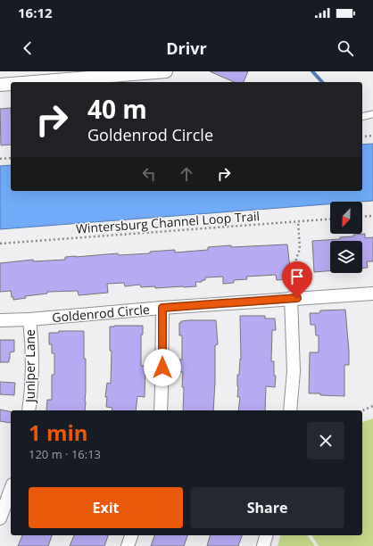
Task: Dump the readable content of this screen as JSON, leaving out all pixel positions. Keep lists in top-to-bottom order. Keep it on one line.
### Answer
{"streets":{"street":["Goldenrod Circle","Juniper Lane"],"path":["Wintersburg Channel Loop Trail"]},"crossings":[["Goldenrod Circle","Juniper Lane"]],"north":"bottom left","page":{"status":"16:12","header":"Drivr","turn":["40 m","Goldenrod Circle"],"heading":["1 min","120 m · 16:13"],"buttons":["Exit","Share"]}}
